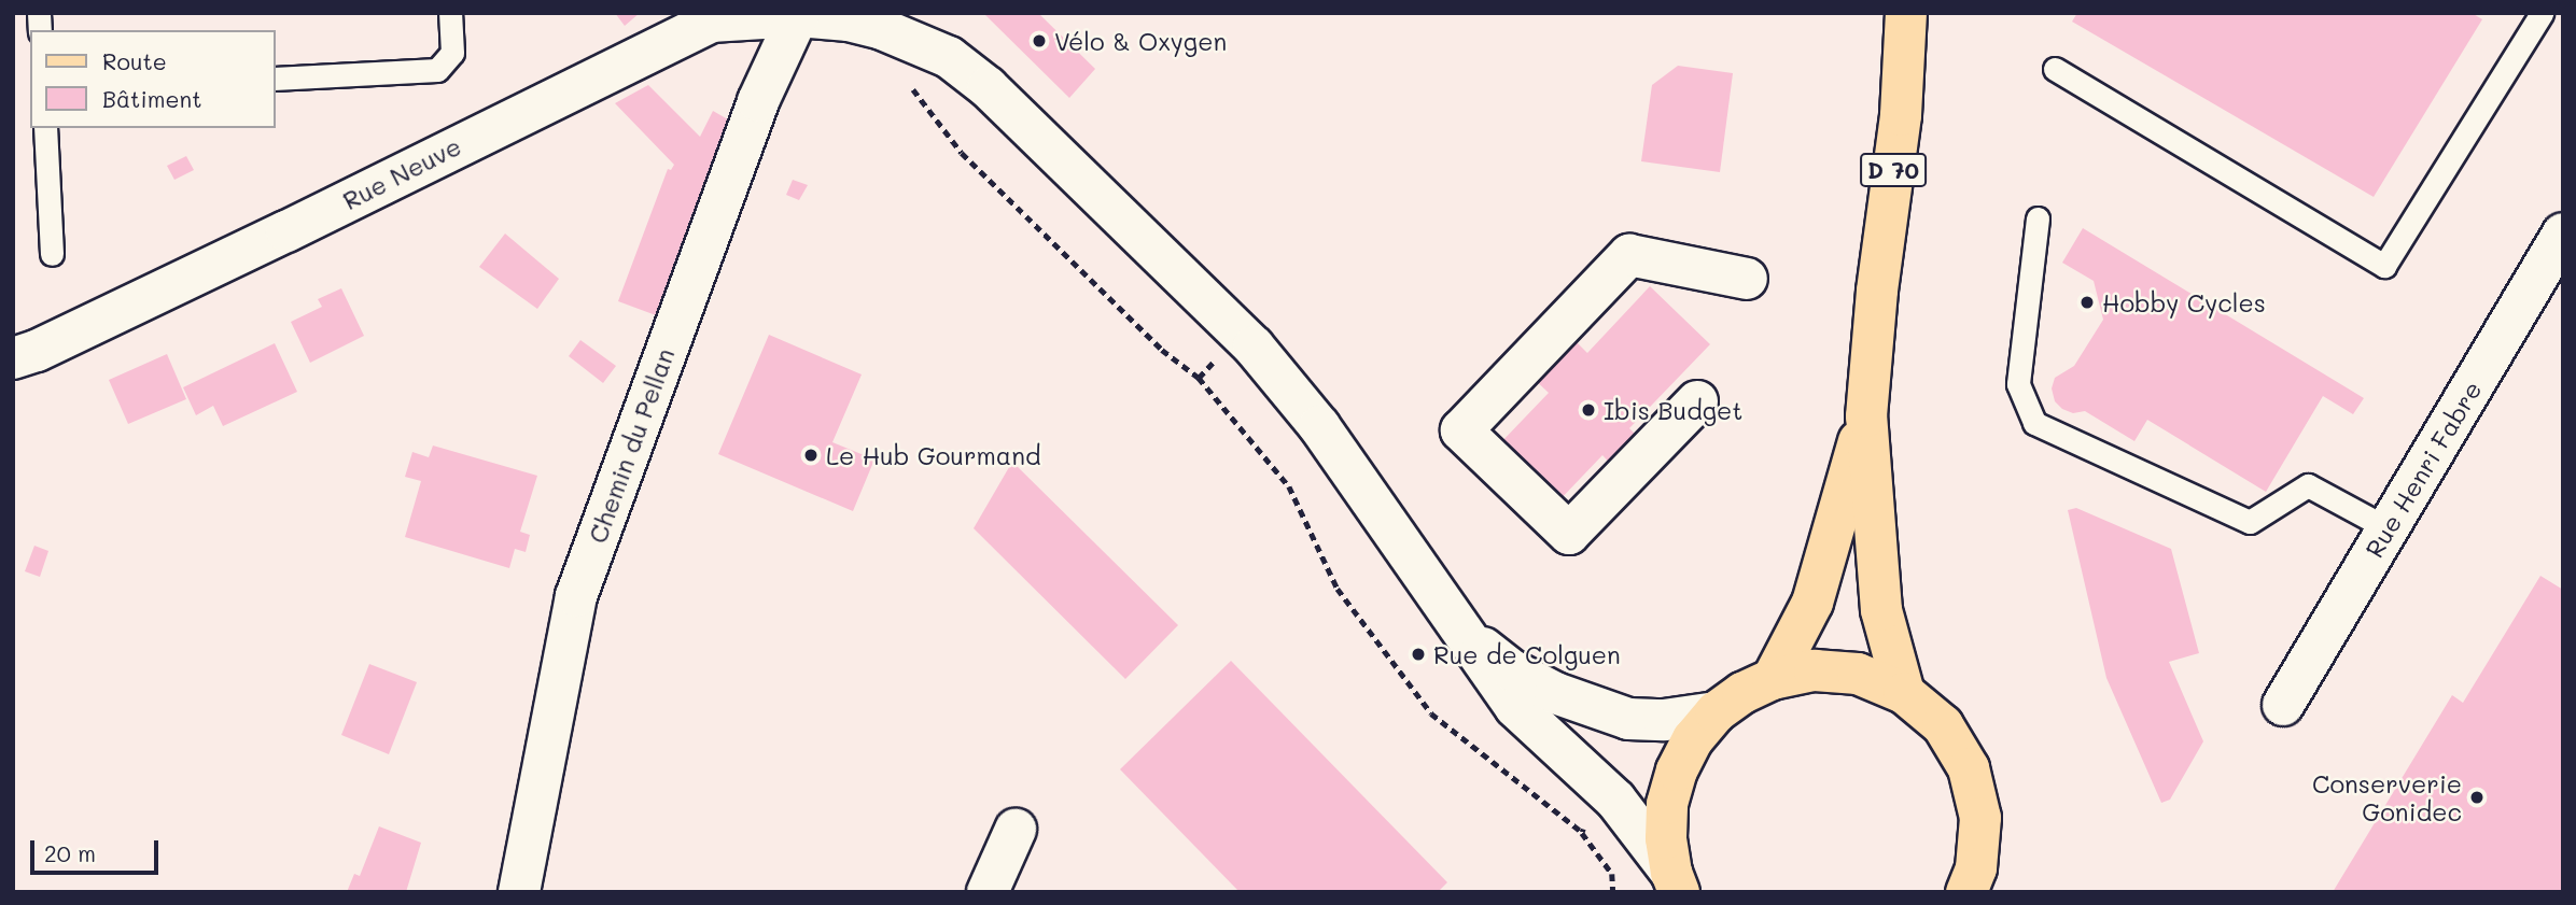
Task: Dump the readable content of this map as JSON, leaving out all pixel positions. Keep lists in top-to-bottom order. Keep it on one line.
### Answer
{"streets":{"main road":["D 70"],"street":["Rue Neuve","Chemin du Pellan","Rue Henri Fabre"]},"crossings":[["Rue Neuve","Chemin du Pellan"]],"places":["Vélo & Oxygen","Hobby Cycles","Ibis Budget","Le Hub Gourmand","Rue de Colguen","Conserverie Gonidec"],"legend":["Route","Bâtiment"],"scale_bar":"20 m"}
